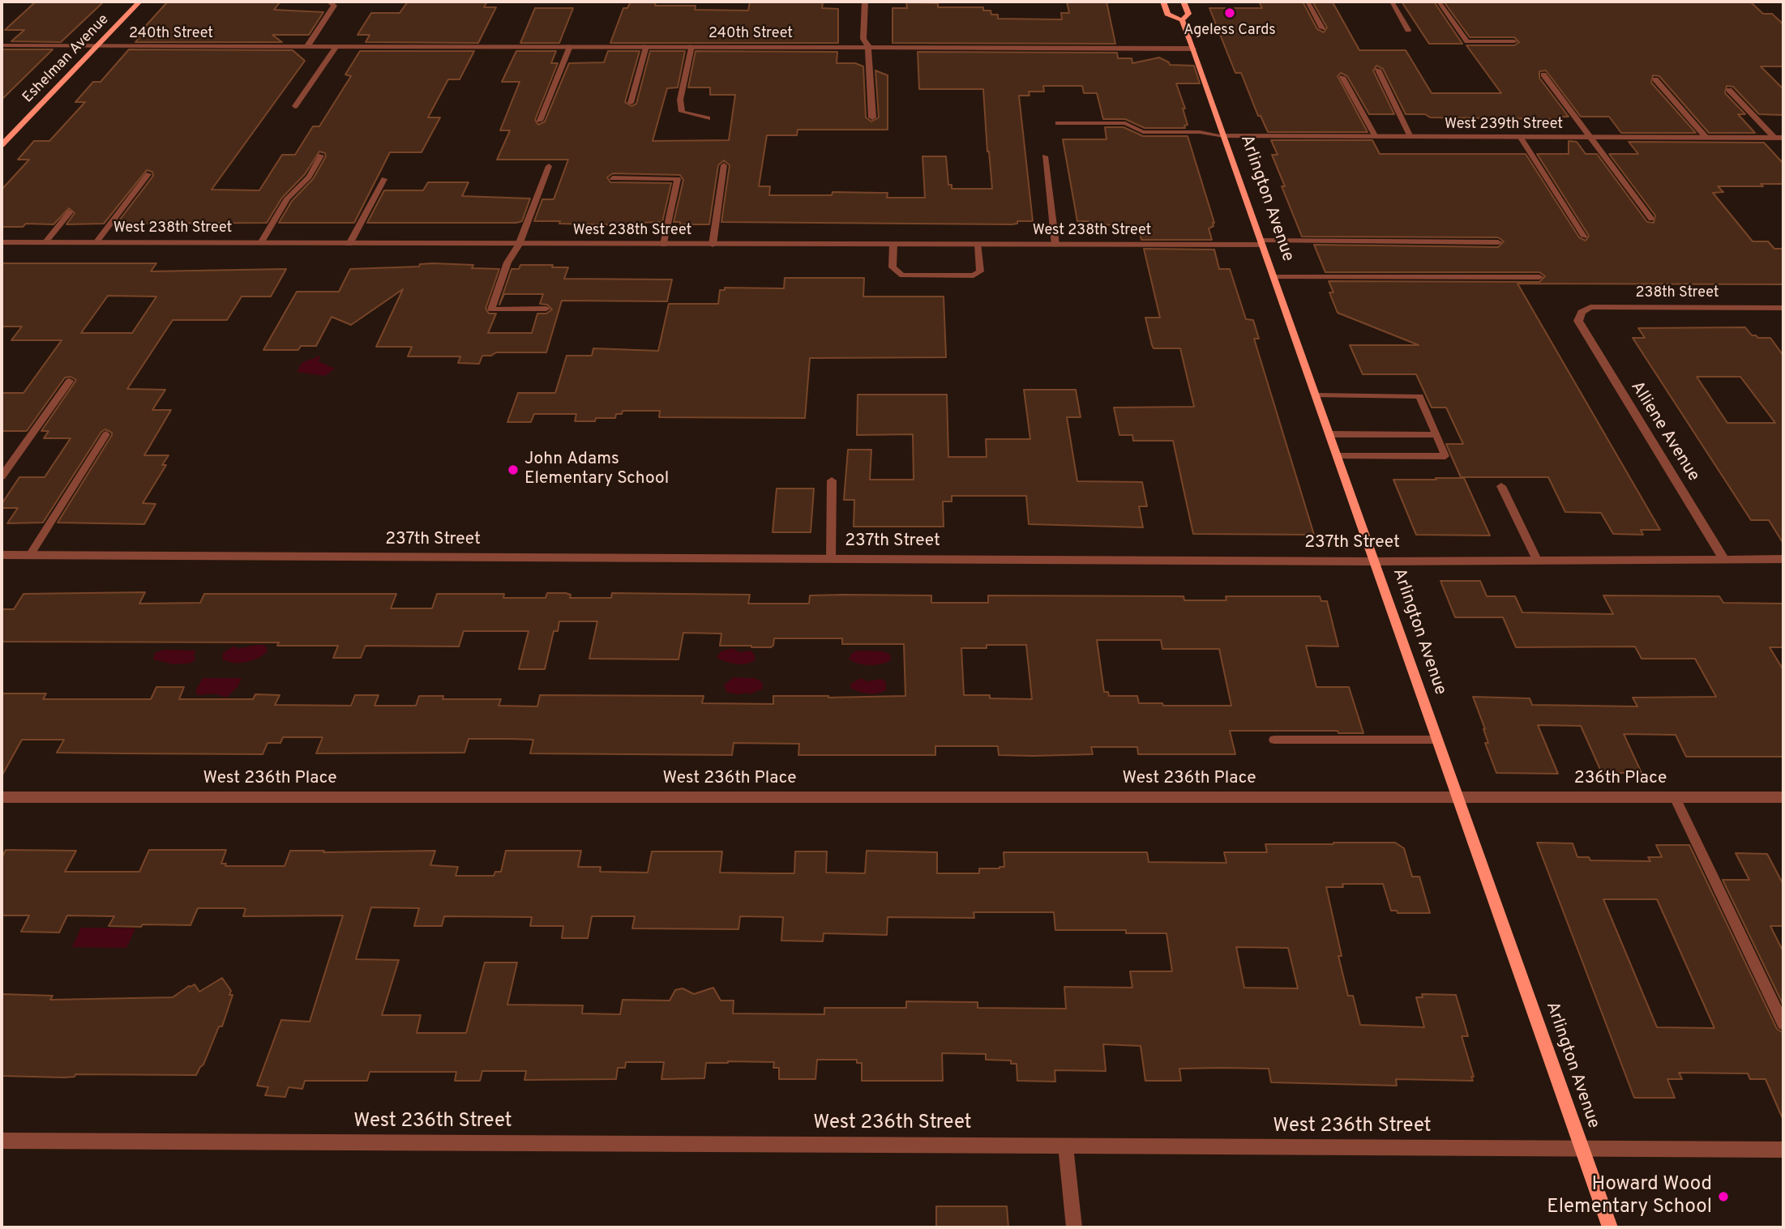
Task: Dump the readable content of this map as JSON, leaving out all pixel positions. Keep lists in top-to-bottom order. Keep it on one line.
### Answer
{"streets":{"main road":["Eshelman Avenue","Arlington Avenue"],"street":["240th Street","West 239th Street","West 238th Street","238th Street","Alliene Avenue","237th Street","West 236th Place","236th Place","West 236th Street"]},"crossings":[["240th Street","Eshelman Avenue"],["240th Street","Arlington Avenue"],["West 239th Street","Arlington Avenue"],["Arlington Avenue","West 238th Street"],["Arlington Avenue","237th Street"],["Arlington Avenue","West 236th Place"],["Arlington Avenue","236th Place"],["Arlington Avenue","West 236th Street"],["238th Street","Alliene Avenue"],["Alliene Avenue","237th Street"],["West 236th Place","236th Place"]],"places":["Ageless Cards","John Adams Elementary School","Howard Wood Elementary School"]}
